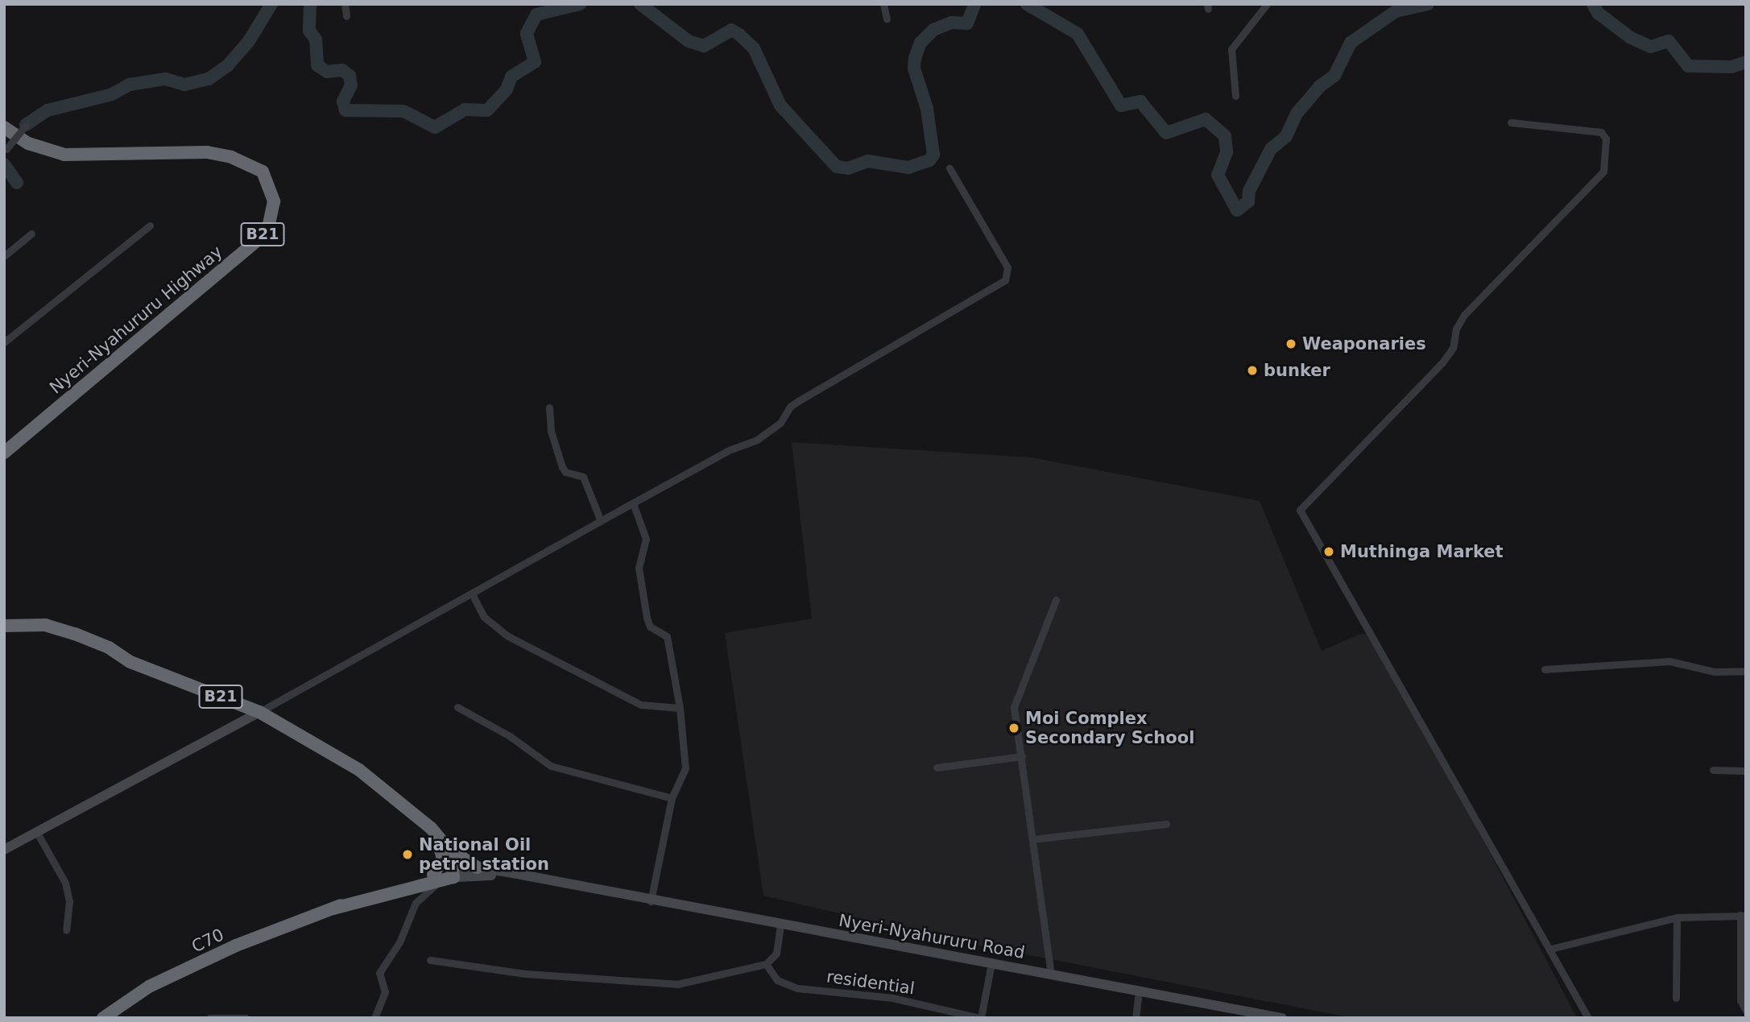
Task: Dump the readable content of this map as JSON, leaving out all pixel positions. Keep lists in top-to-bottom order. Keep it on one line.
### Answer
{"streets":{"highway":["B21","Nyeri-Nyahururu Highway","C70"],"main road":["Nyeri-Nyahururu Road"],"street":["residential"]},"crossings":[["B21","Nyeri-Nyahururu Road"],["Nyeri-Nyahururu Road","C70"]],"places":["Weaponaries","bunker","Muthinga Market","Moi Complex Secondary School","National Oil petrol station"]}
